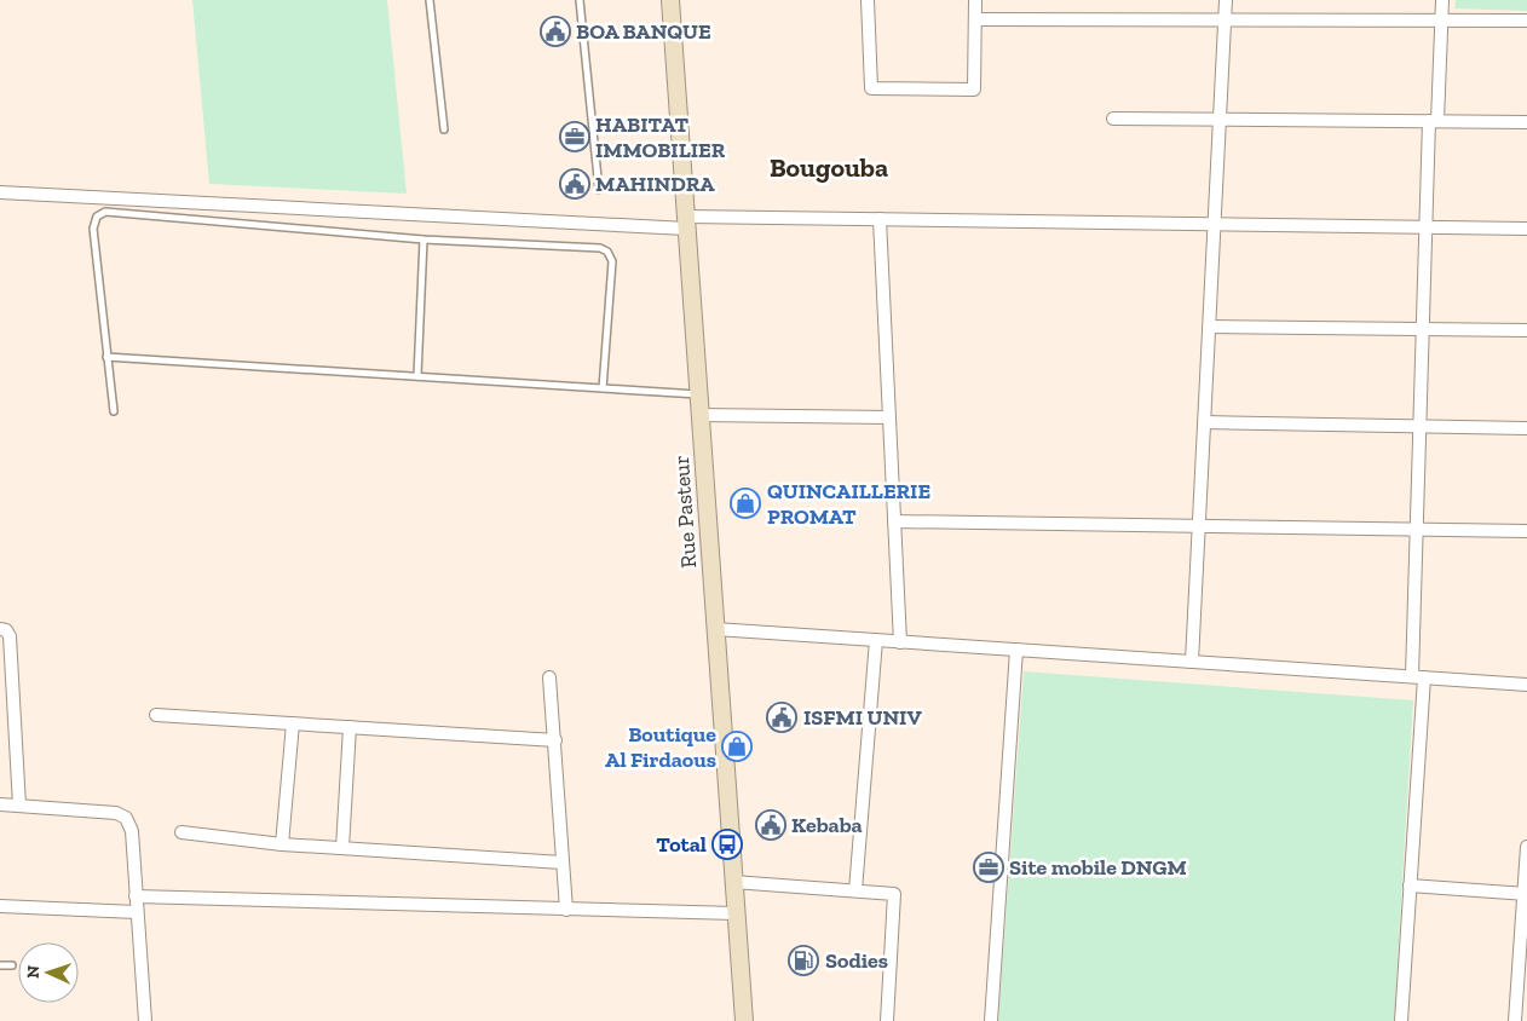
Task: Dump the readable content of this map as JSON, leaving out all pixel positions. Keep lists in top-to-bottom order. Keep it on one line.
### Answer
{"streets":{"main road":["Rue Pasteur"]},"districts":["Bougouba"],"places":{"public building":["BOA BANQUE","MAHINDRA","ISFMI UNIV","Kebaba"],"office":["HABITAT IMMOBILIER","Site mobile DNGM"],"shop":["QUINCAILLERIE PROMAT","Boutique Al Firdaous"],"bus stop":["Total"],"fuel station":["Sodies"]},"north":"left"}
